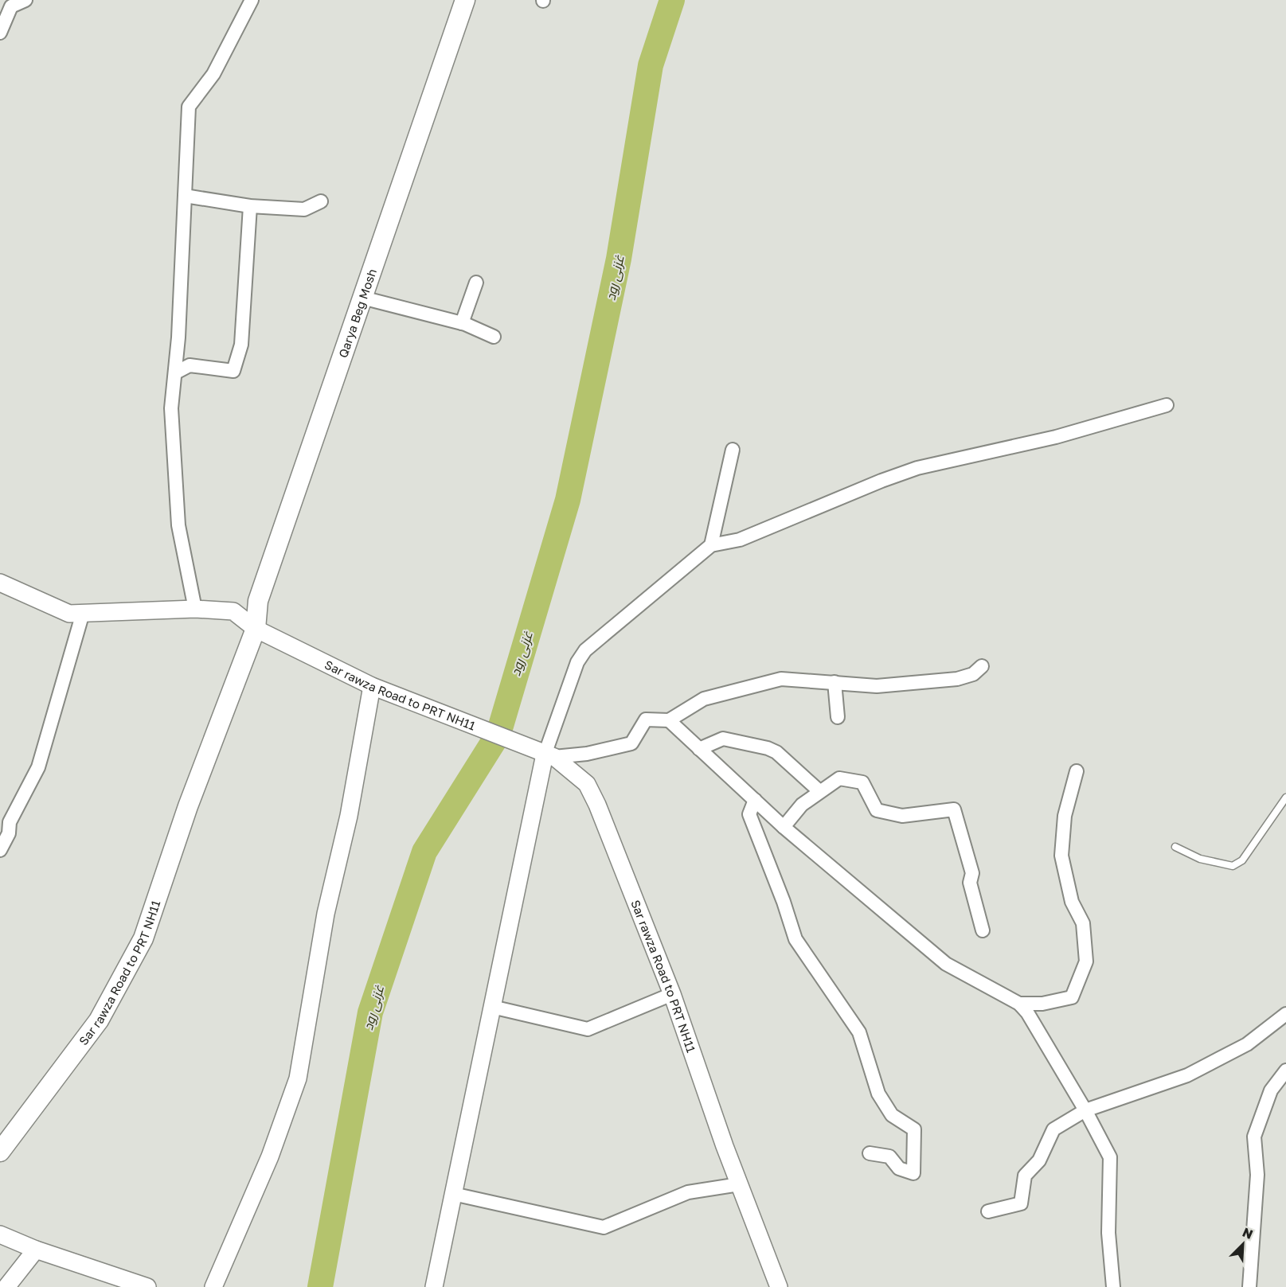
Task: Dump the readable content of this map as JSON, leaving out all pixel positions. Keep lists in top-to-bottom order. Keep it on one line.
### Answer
{"streets":{"main road":["Qarya Beg Mosh","Sar rawza Road to PRT NH11"]},"crossings":[["Qarya Beg Mosh","Sar rawza Road to PRT NH11"]],"water":["غزنی رود"],"north":"top right"}
